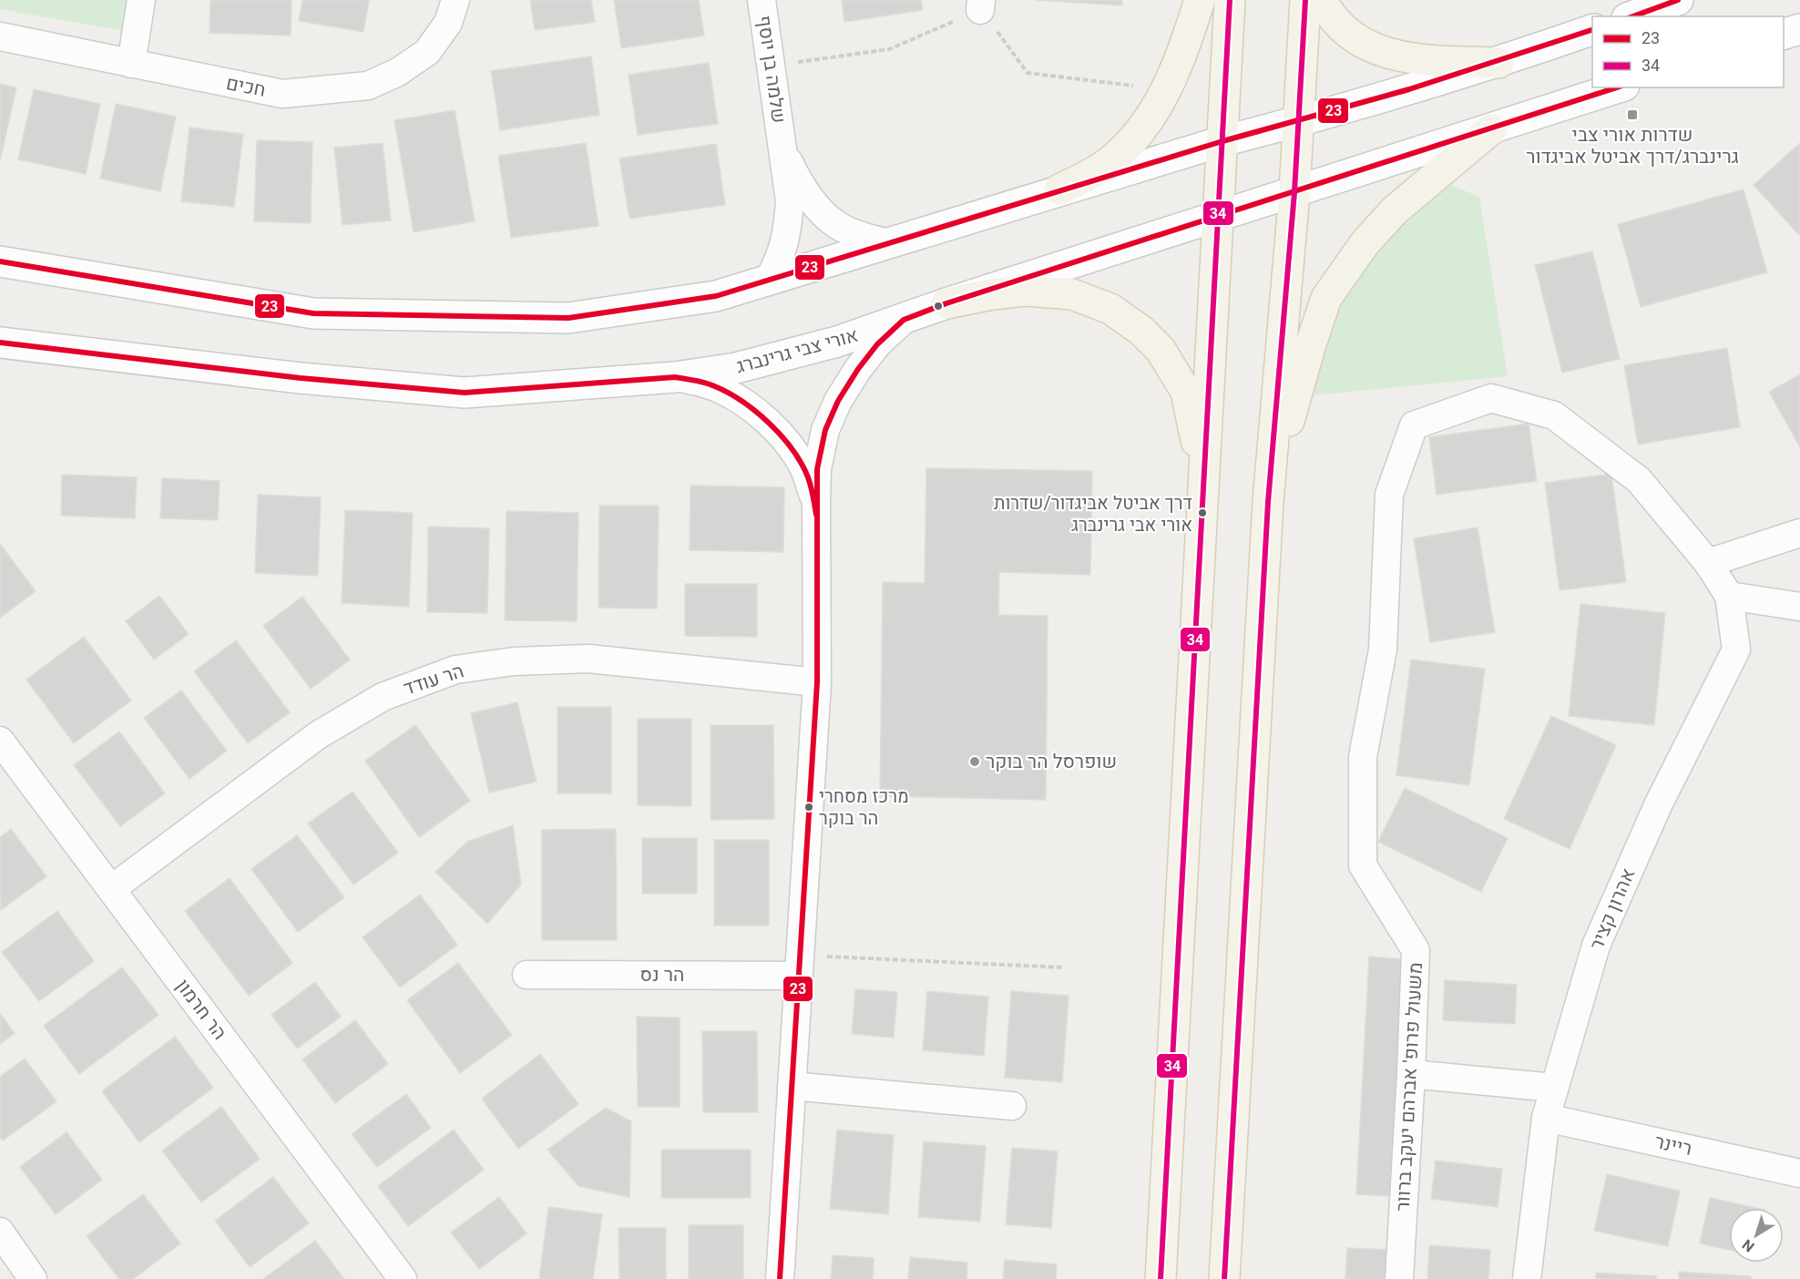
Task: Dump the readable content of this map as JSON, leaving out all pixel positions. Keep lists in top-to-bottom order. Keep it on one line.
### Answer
{"streets":{"main road":["אורי צבי גרינברג"],"street":["שלמה בן יוסף","חכים","הר עודד","אהרון קציר","הר נס","הר חרמון","משעול פרופ' אברהם יעקב ברוור","ריינר"]},"crossings":[["הר עודד","הר חרמון"],["אהרון קציר","משעול פרופ' אברהם יעקב ברוור"],["אהרון קציר","ריינר"]],"places":{"transit":["שדרות אורי צבי גרינברג/דרך אביטל אביגדור"],"other":["דרך אביטל אביגדור/שדרות אורי אבי גרינברג","שופרסל הר בוקר","מרכז מסחרי הר בוקר"]},"lines":["transit line 23","transit line 34"],"legend":["23","34"],"north":"bottom left"}
